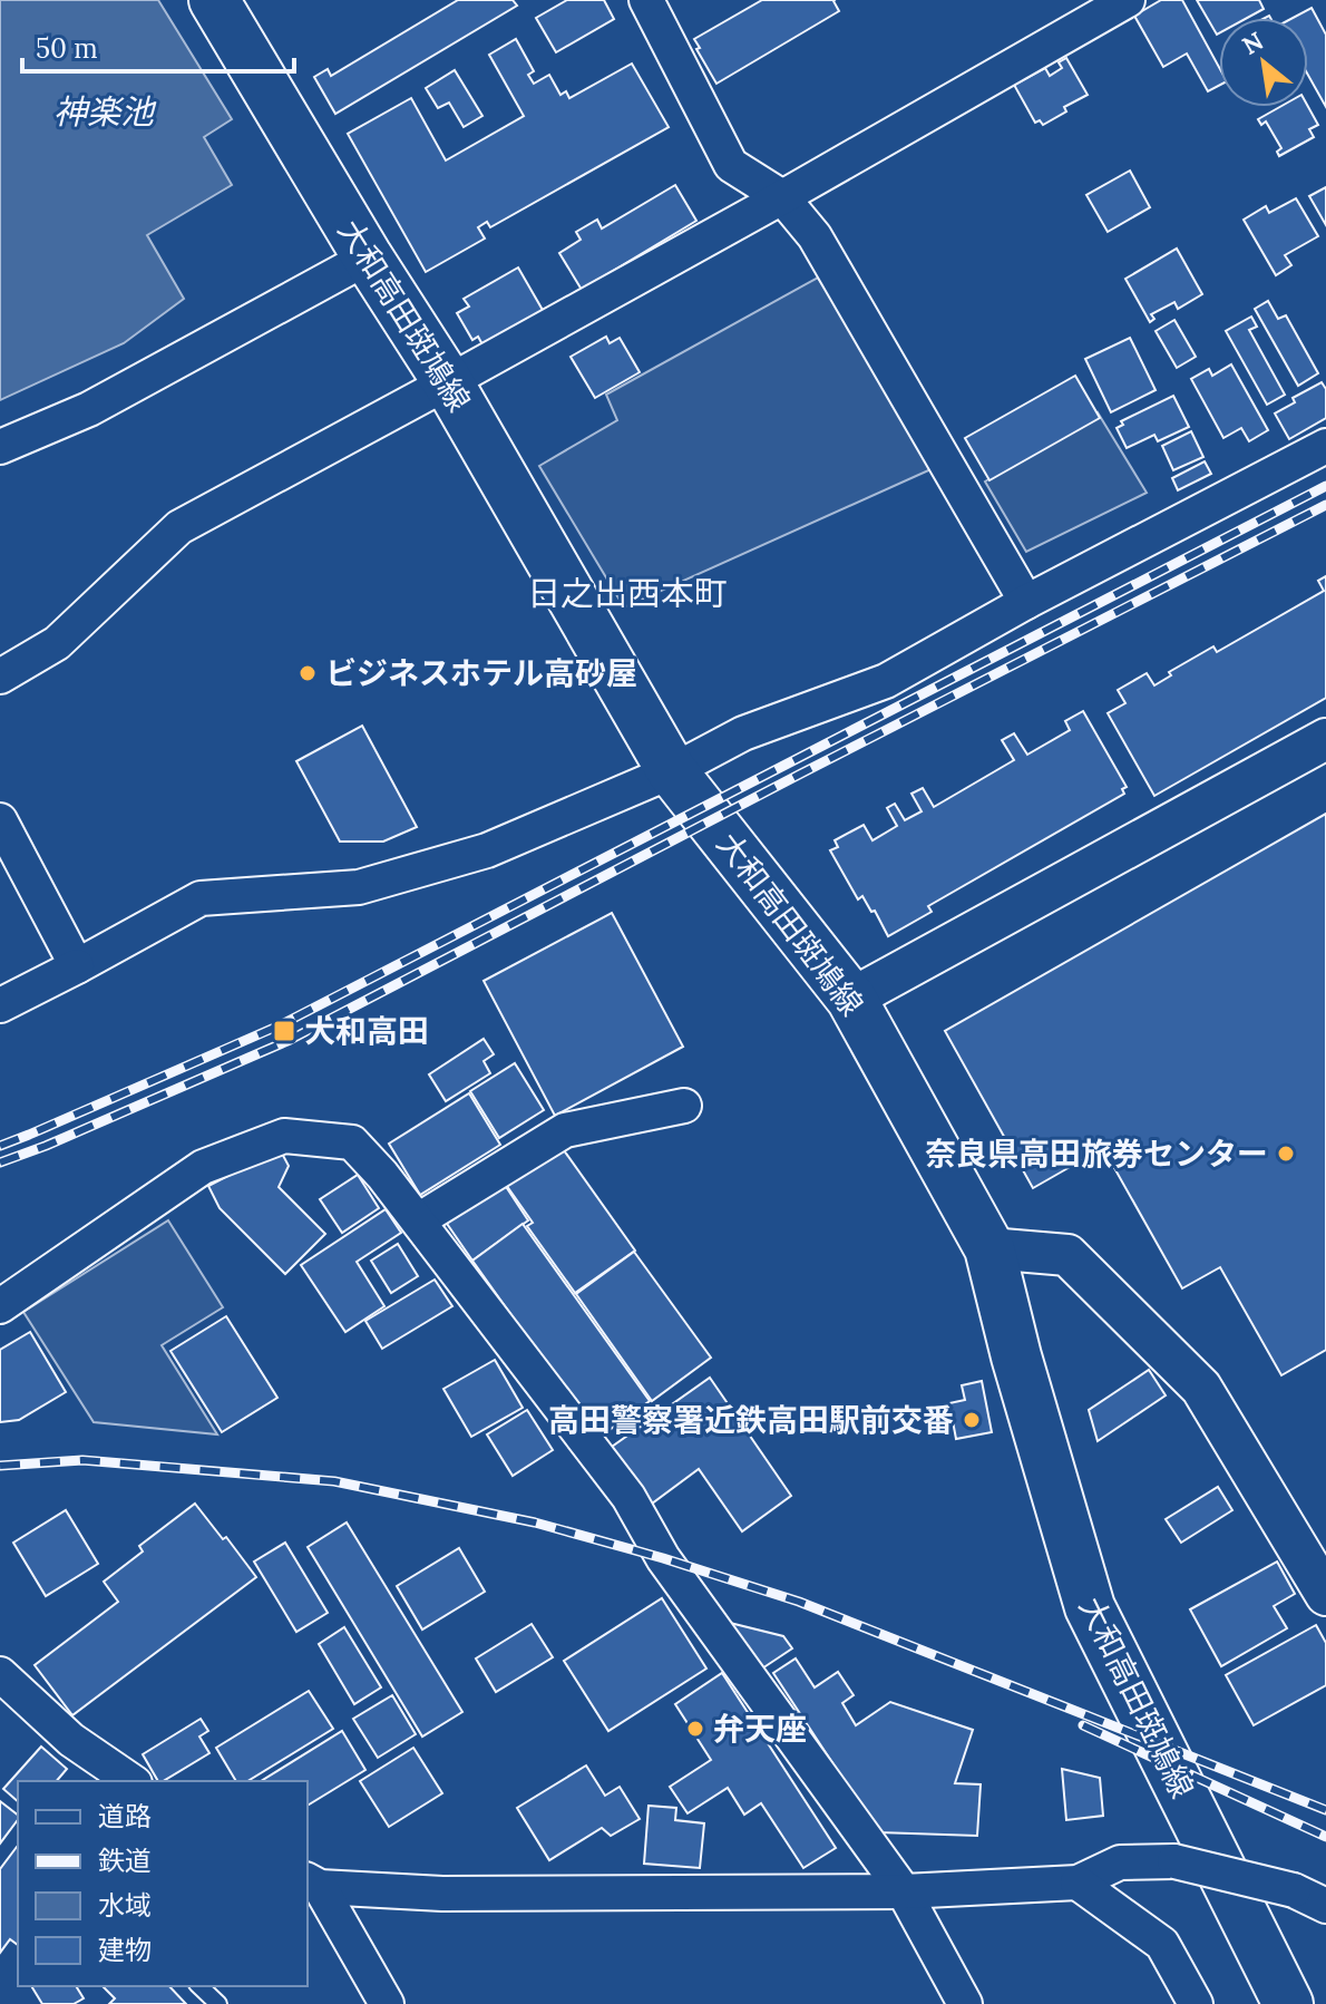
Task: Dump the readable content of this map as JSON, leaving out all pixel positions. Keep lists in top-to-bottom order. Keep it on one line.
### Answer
{"streets":{"main road":["大和高田斑鳩線"]},"districts":["日之出西本町"],"water":["神楽池"],"places":{"other":["ビジネスホテル高砂屋","奈良県高田旅券センター","高田警察署近鉄高田駅前交番","弁天座"],"transit":["大和高田"]},"legend":["道路","鉄道","水域","建物"],"scale_bar":"50 m","north":"top left"}
